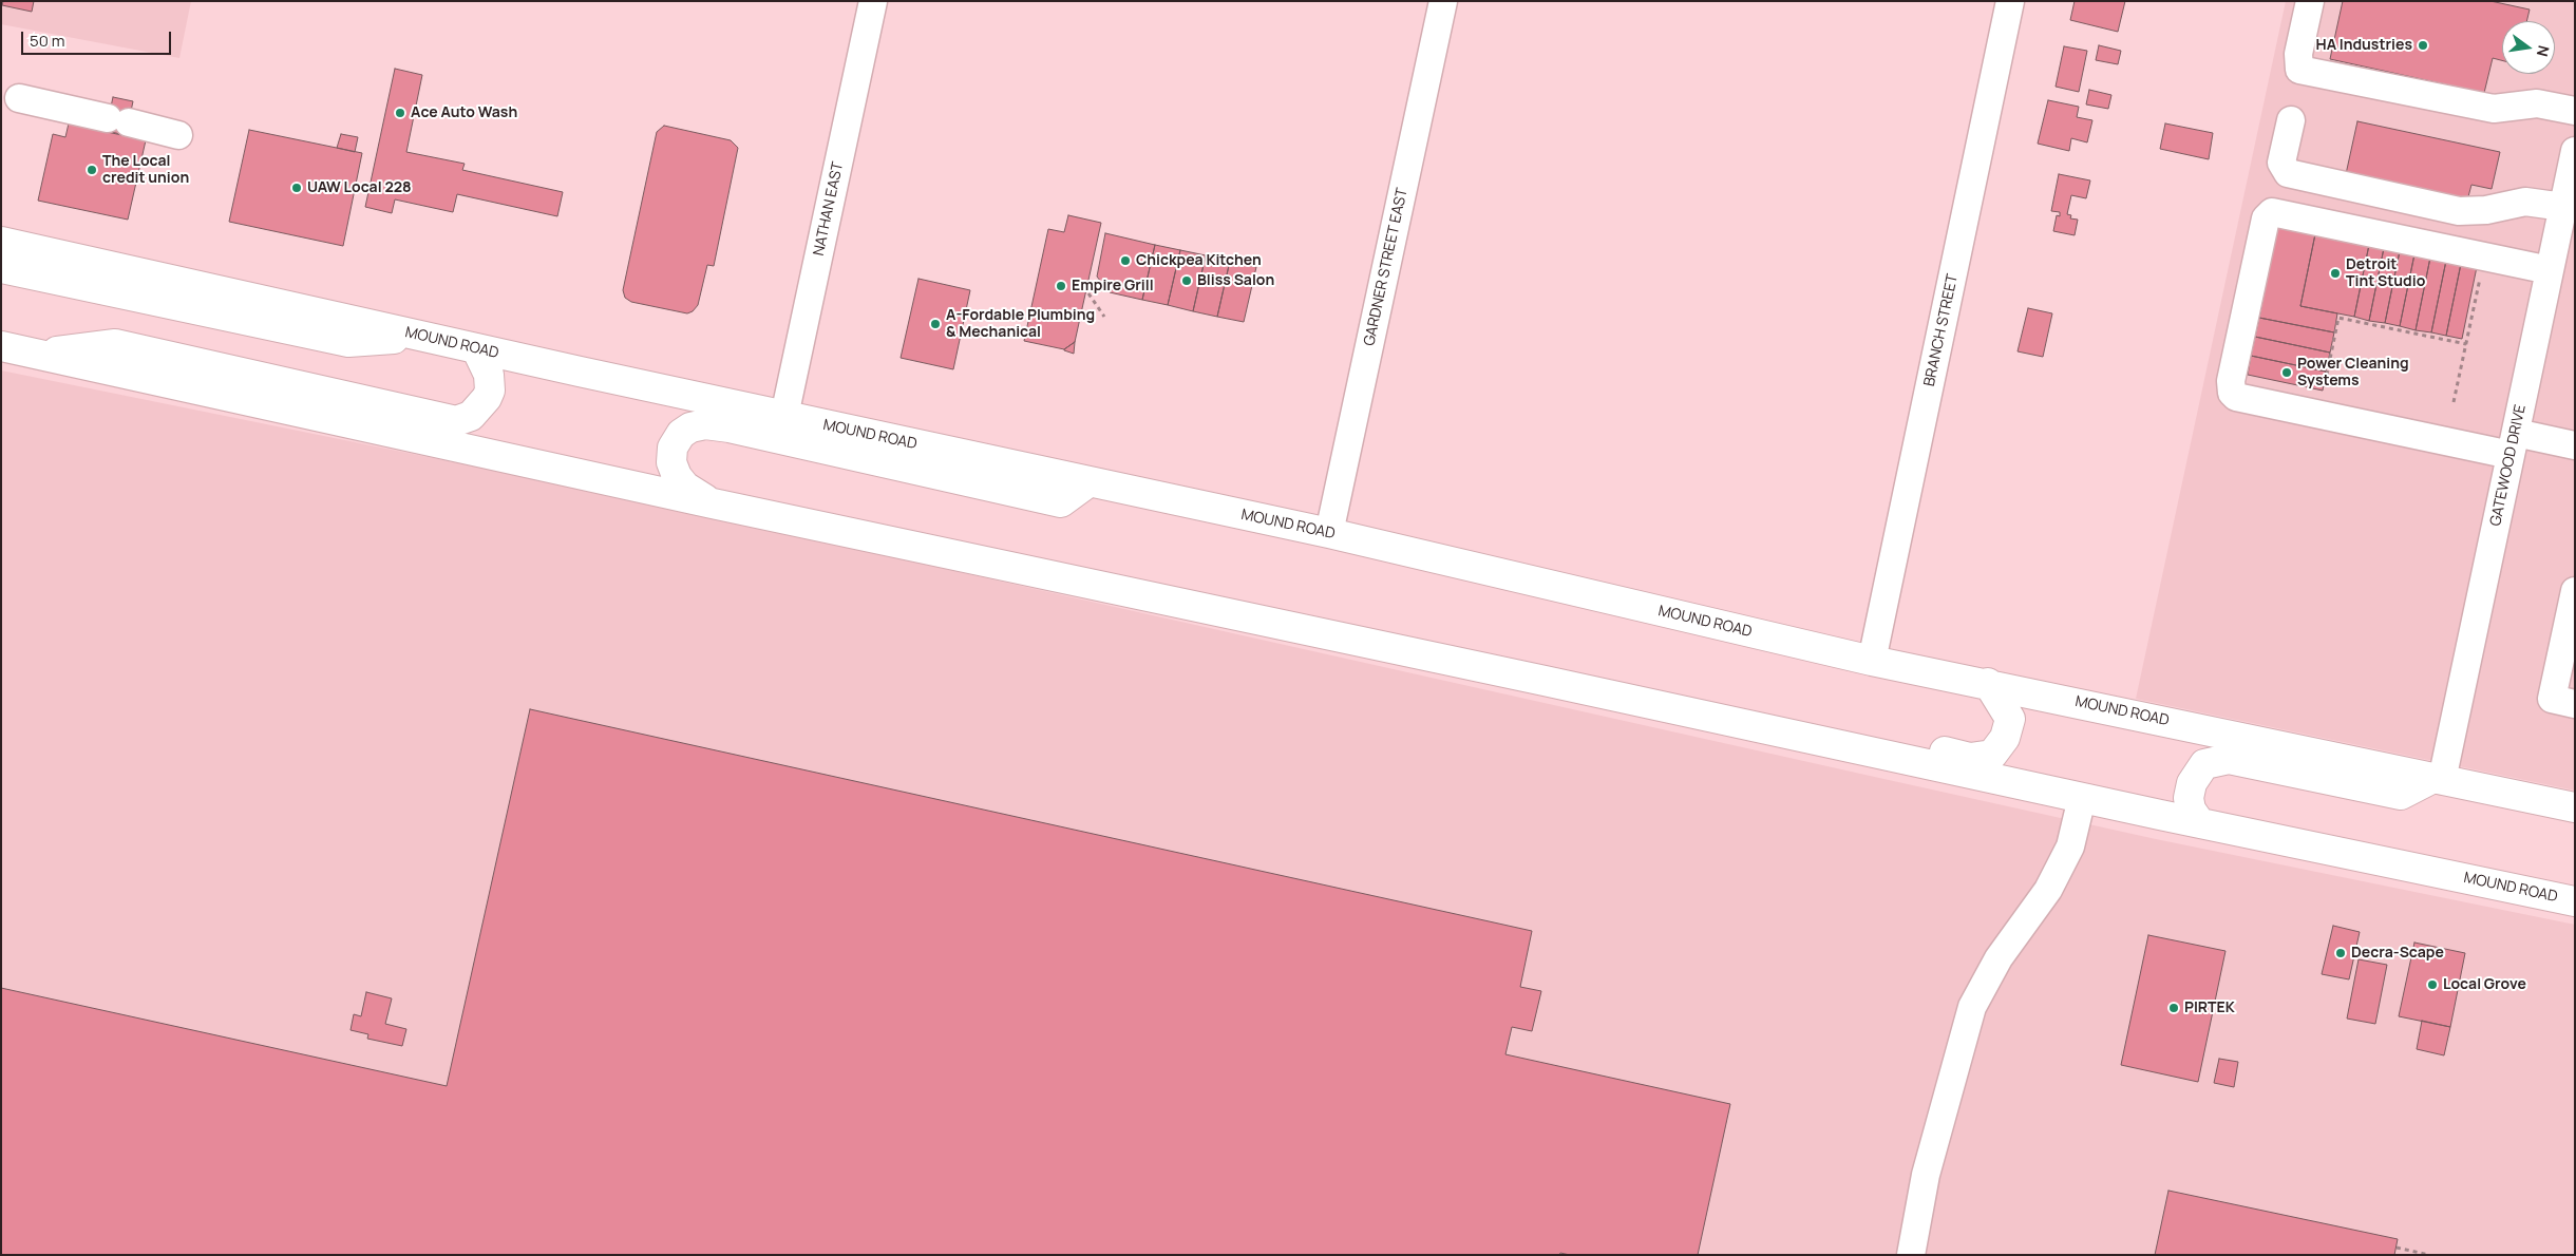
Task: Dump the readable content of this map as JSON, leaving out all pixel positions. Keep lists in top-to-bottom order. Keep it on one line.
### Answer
{"streets":{"main road":["MOUND ROAD"],"street":["NATHAN EAST","GARDNER STREET EAST","BRANCH STREET","GATEWOOD DRIVE"]},"crossings":[["NATHAN EAST","MOUND ROAD"],["GARDNER STREET EAST","MOUND ROAD"],["BRANCH STREET","MOUND ROAD"],["MOUND ROAD","GATEWOOD DRIVE"]],"places":["HA Industries","Ace Auto Wash","The Local credit union","UAW Local 228","Chickpea Kitchen","Detroit Tint Studio","Bliss Salon","Empire Grill","A-Fordable Plumbing & Mechanical","Power Cleaning Systems","Decra-Scape","Local Grove","PIRTEK"],"scale_bar":"50 m","north":"right"}
